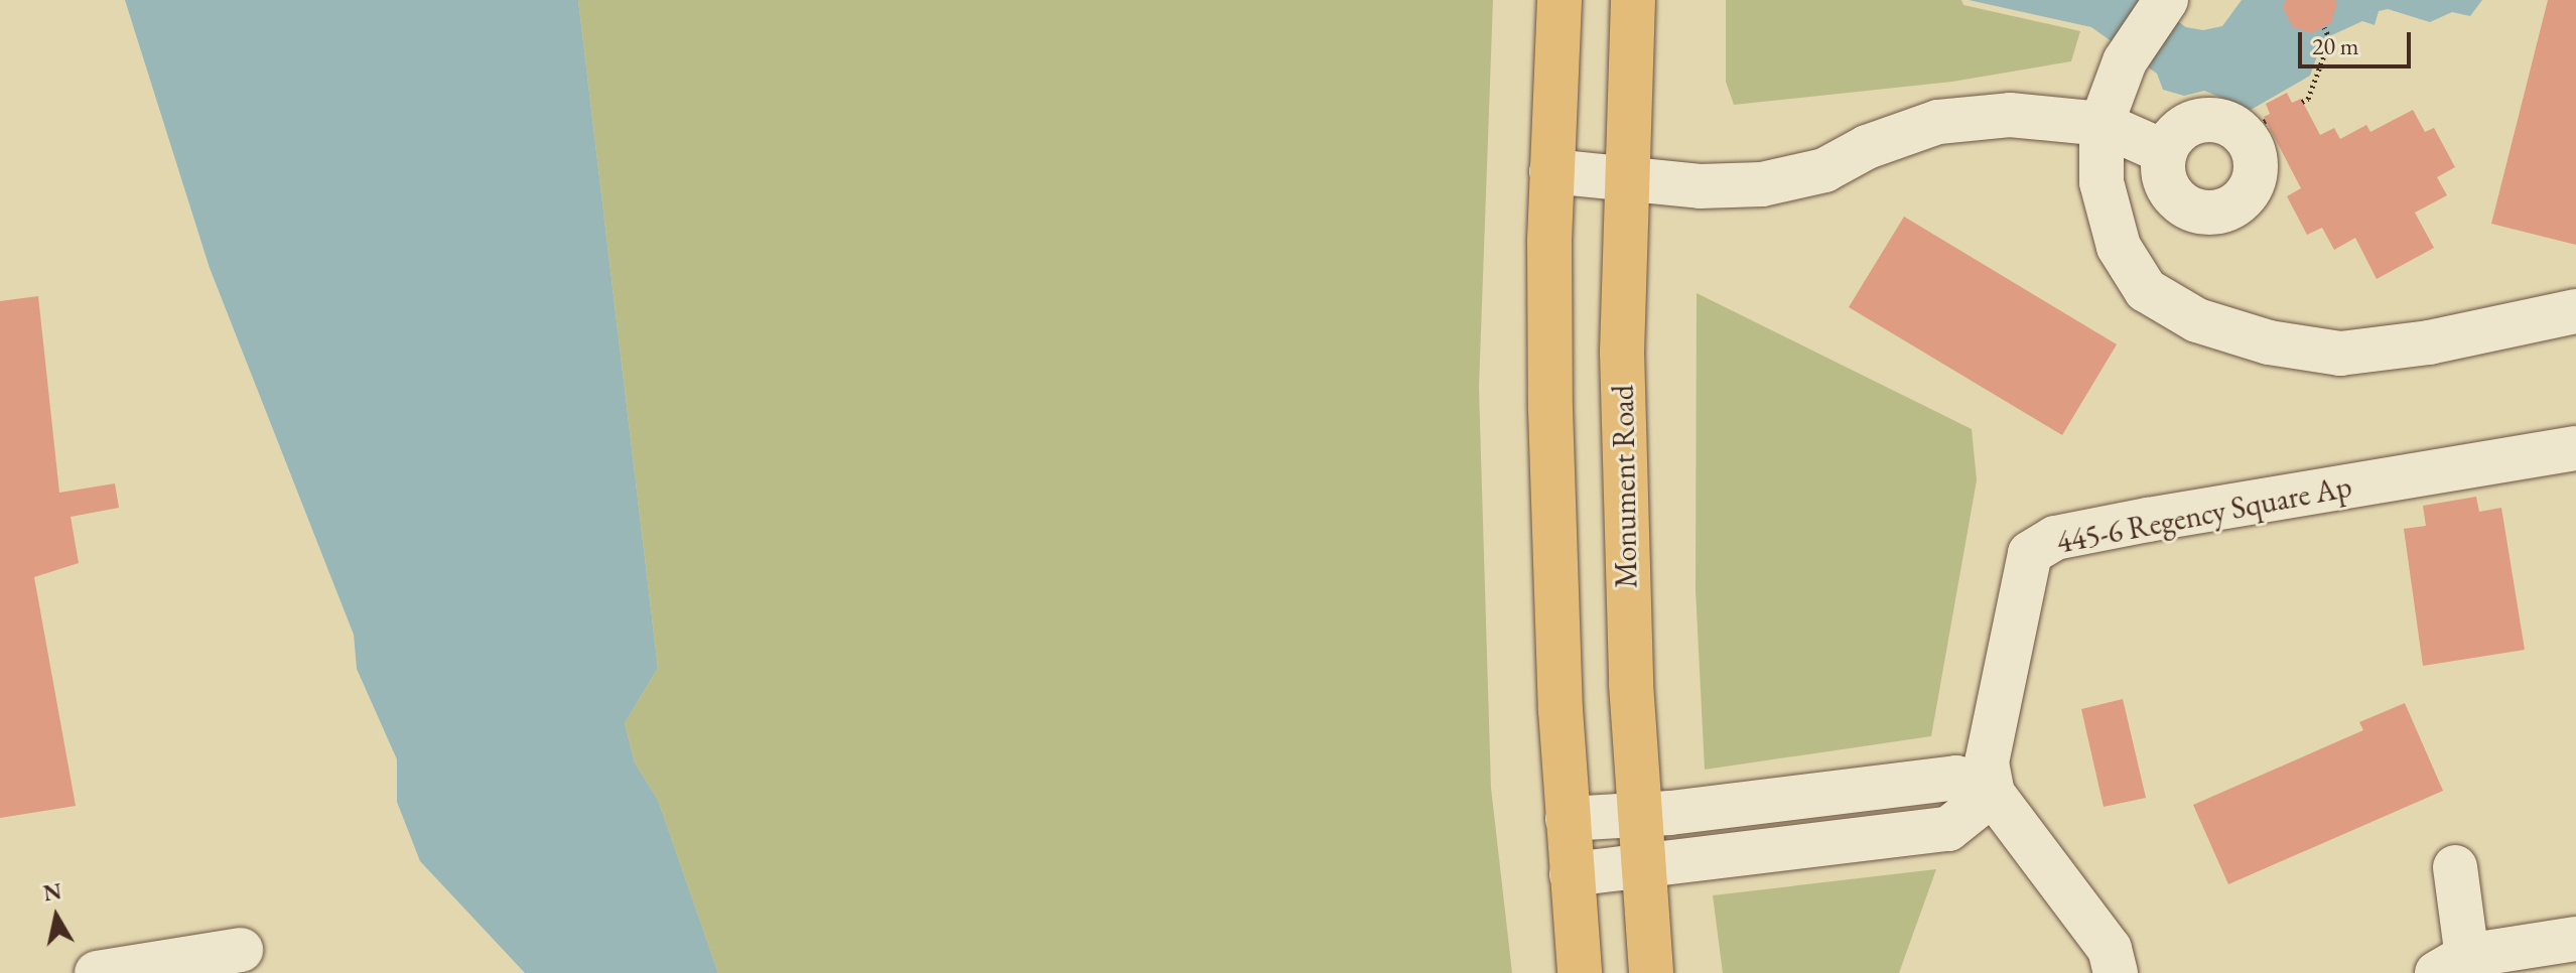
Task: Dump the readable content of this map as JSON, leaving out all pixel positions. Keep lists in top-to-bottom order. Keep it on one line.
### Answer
{"streets":{"main road":["Monument Road"],"street":["445-6 Regency Square Ap"]},"scale_bar":"20 m","north":"top"}
